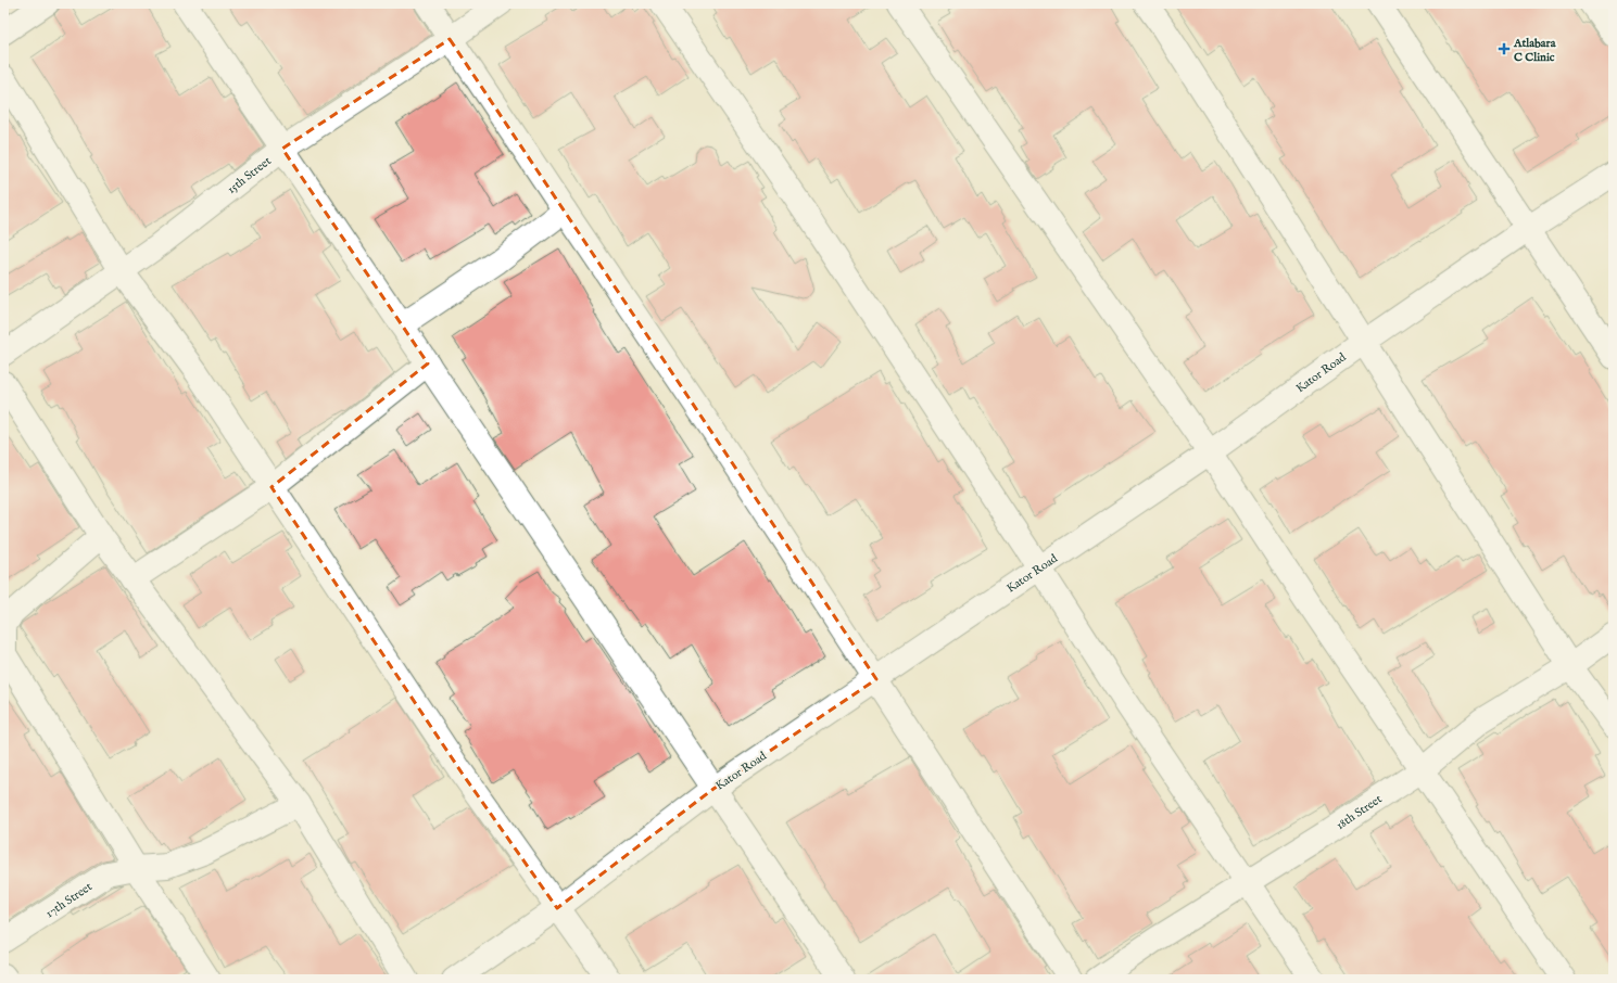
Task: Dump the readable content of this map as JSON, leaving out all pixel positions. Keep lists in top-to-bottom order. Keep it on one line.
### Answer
{"streets":{"street":["15th Street","Kator Road","18th Street","17th Street"]},"places":{"health":["Atlabara C Clinic"]}}
